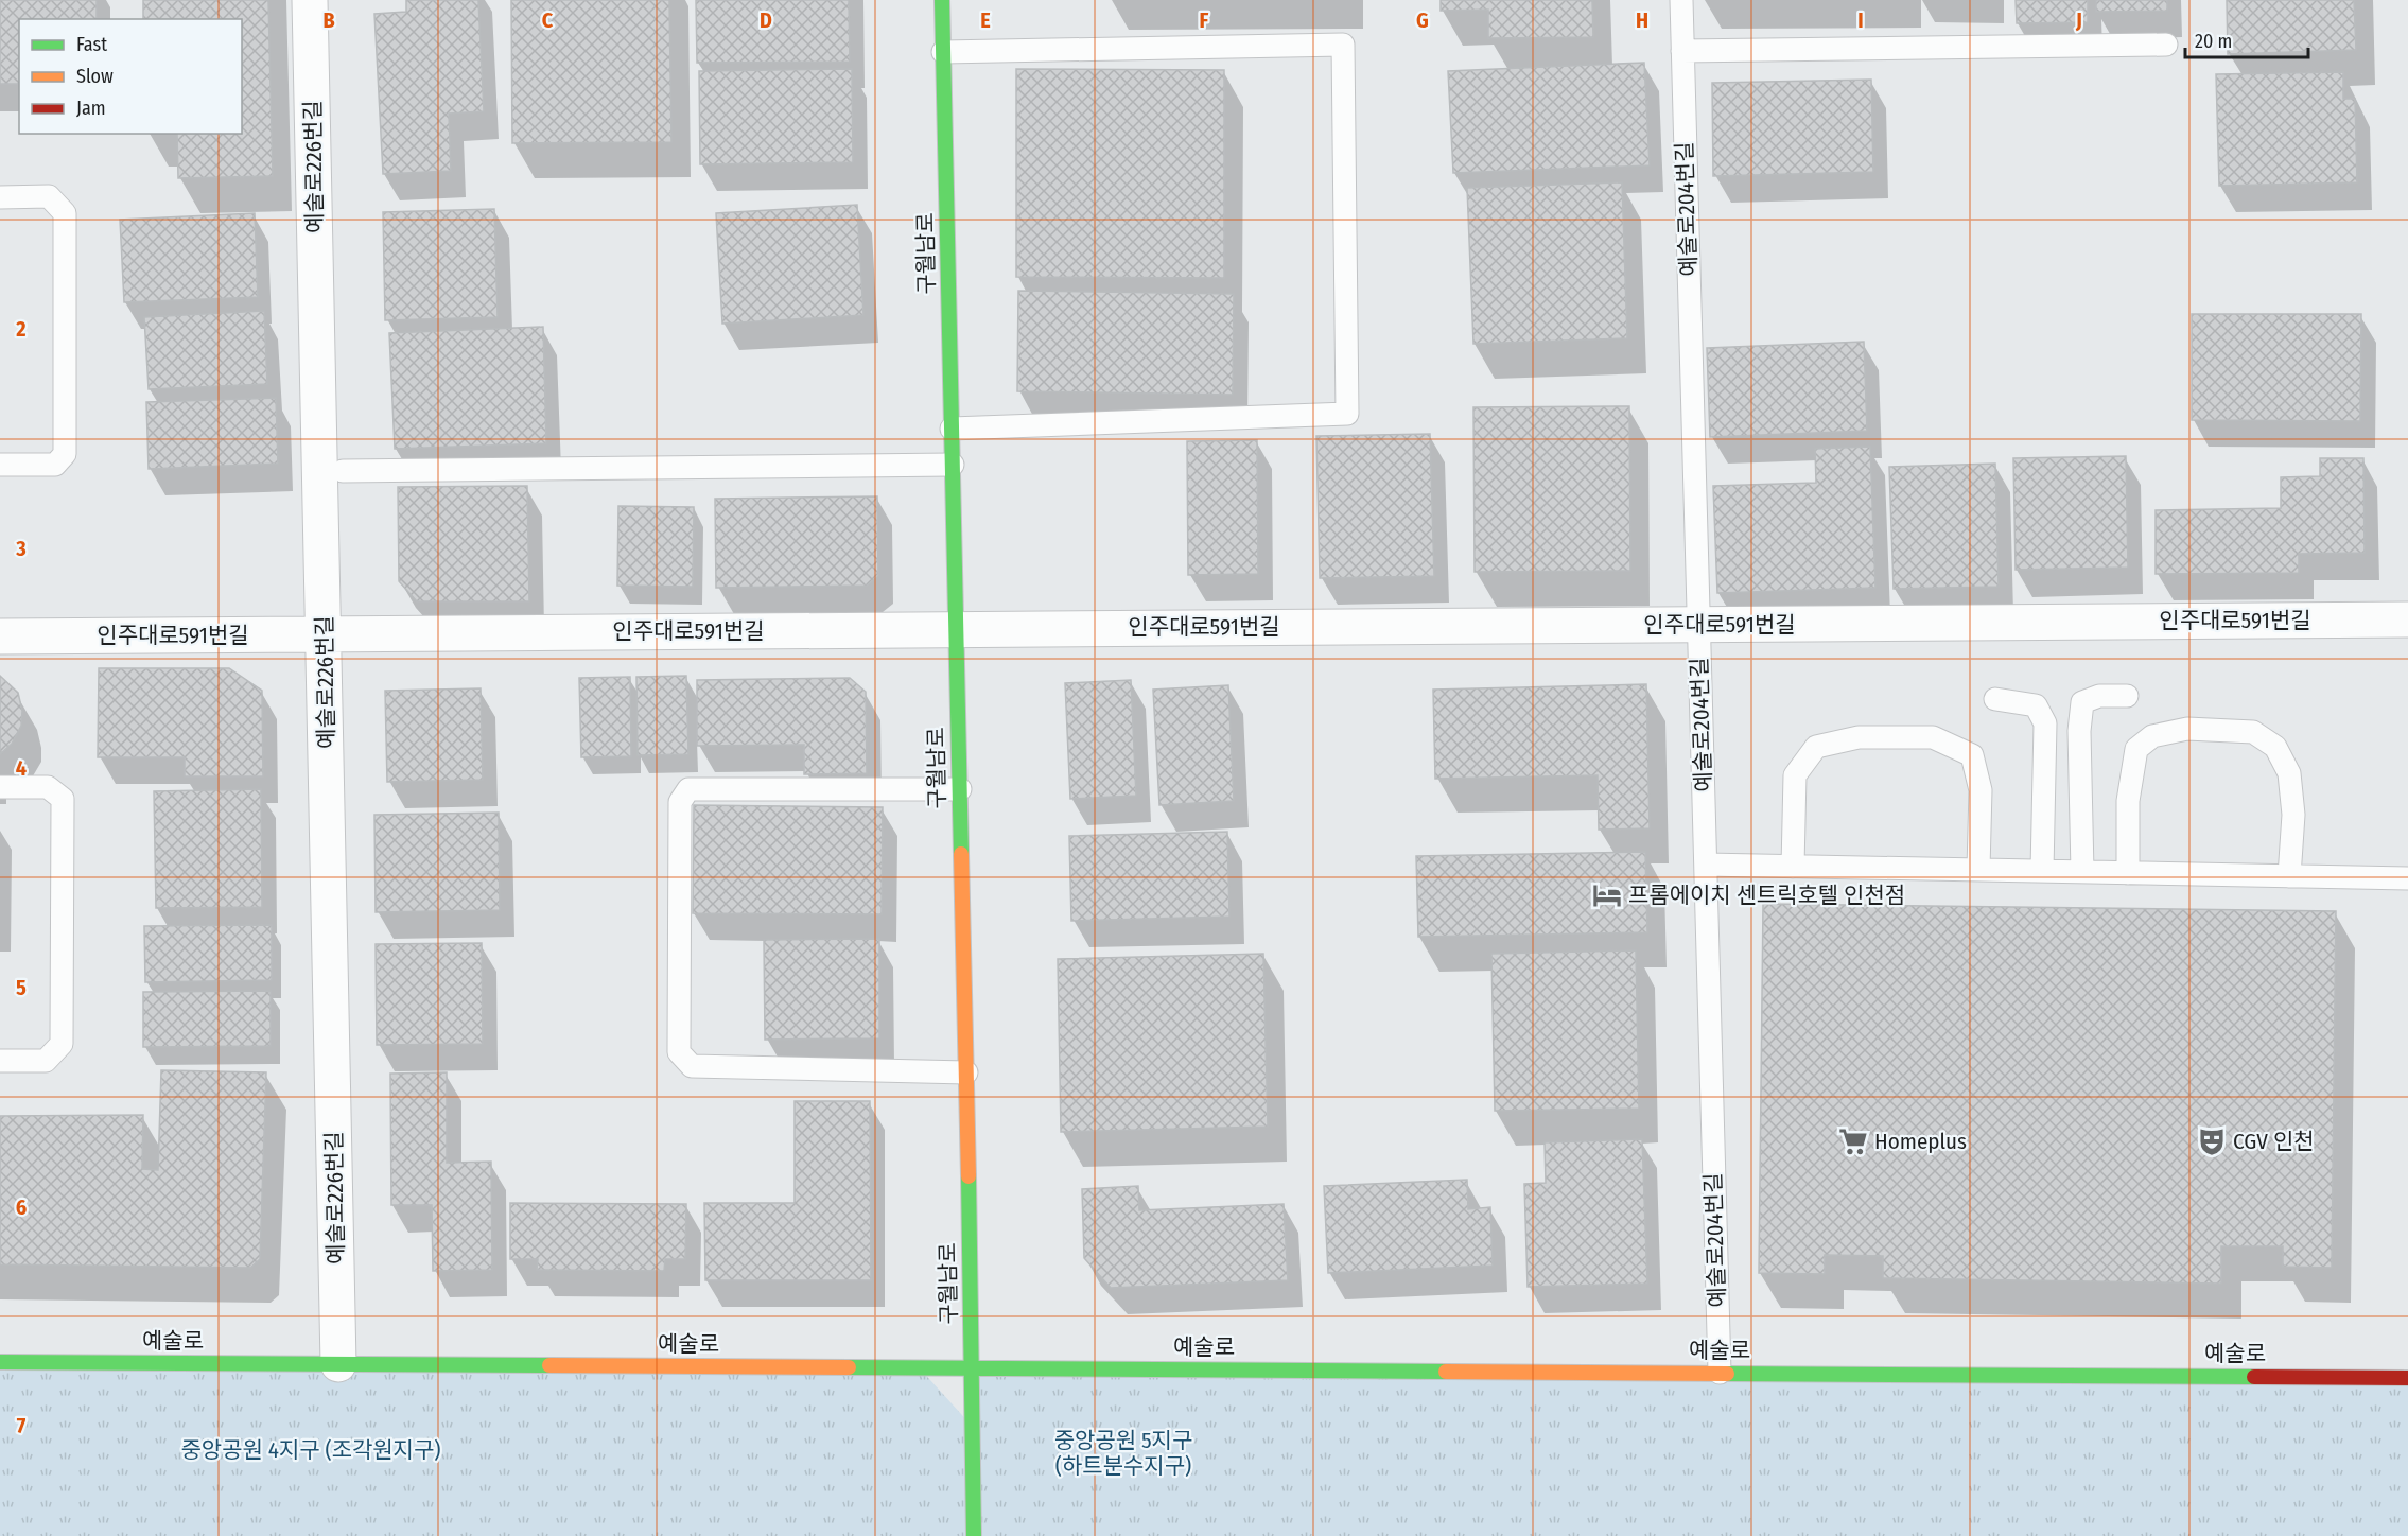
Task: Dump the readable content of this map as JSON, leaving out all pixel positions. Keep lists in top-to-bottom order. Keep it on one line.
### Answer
{"streets":{"main road":["구월남로","예술로"],"street":["예술로226번길","인주대로591번길"],"lane":["예술로204번길"]},"crossings":[["예술로226번길","인주대로591번길"],["예술로226번길","예술로"],["예술로204번길","인주대로591번길"],["예술로204번길","예술로"],["구월남로","인주대로591번길"],["구월남로","예술로"]],"parks":["중앙공원 5지구 (하트분수지구)","중앙공원 4지구 (조각원지구)"],"places":{"hotel":["프롬에이치 센트릭호텔 인천점"],"supermarket":["Homeplus"],"theatre":["CGV 인천"]},"legend":["Fast","Slow","Jam"],"scale_bar":"20 m","grid":{"columns":["B","C","D","E","F","G","H","I","J"],"rows":["2","3","4","5","6","7"]}}
